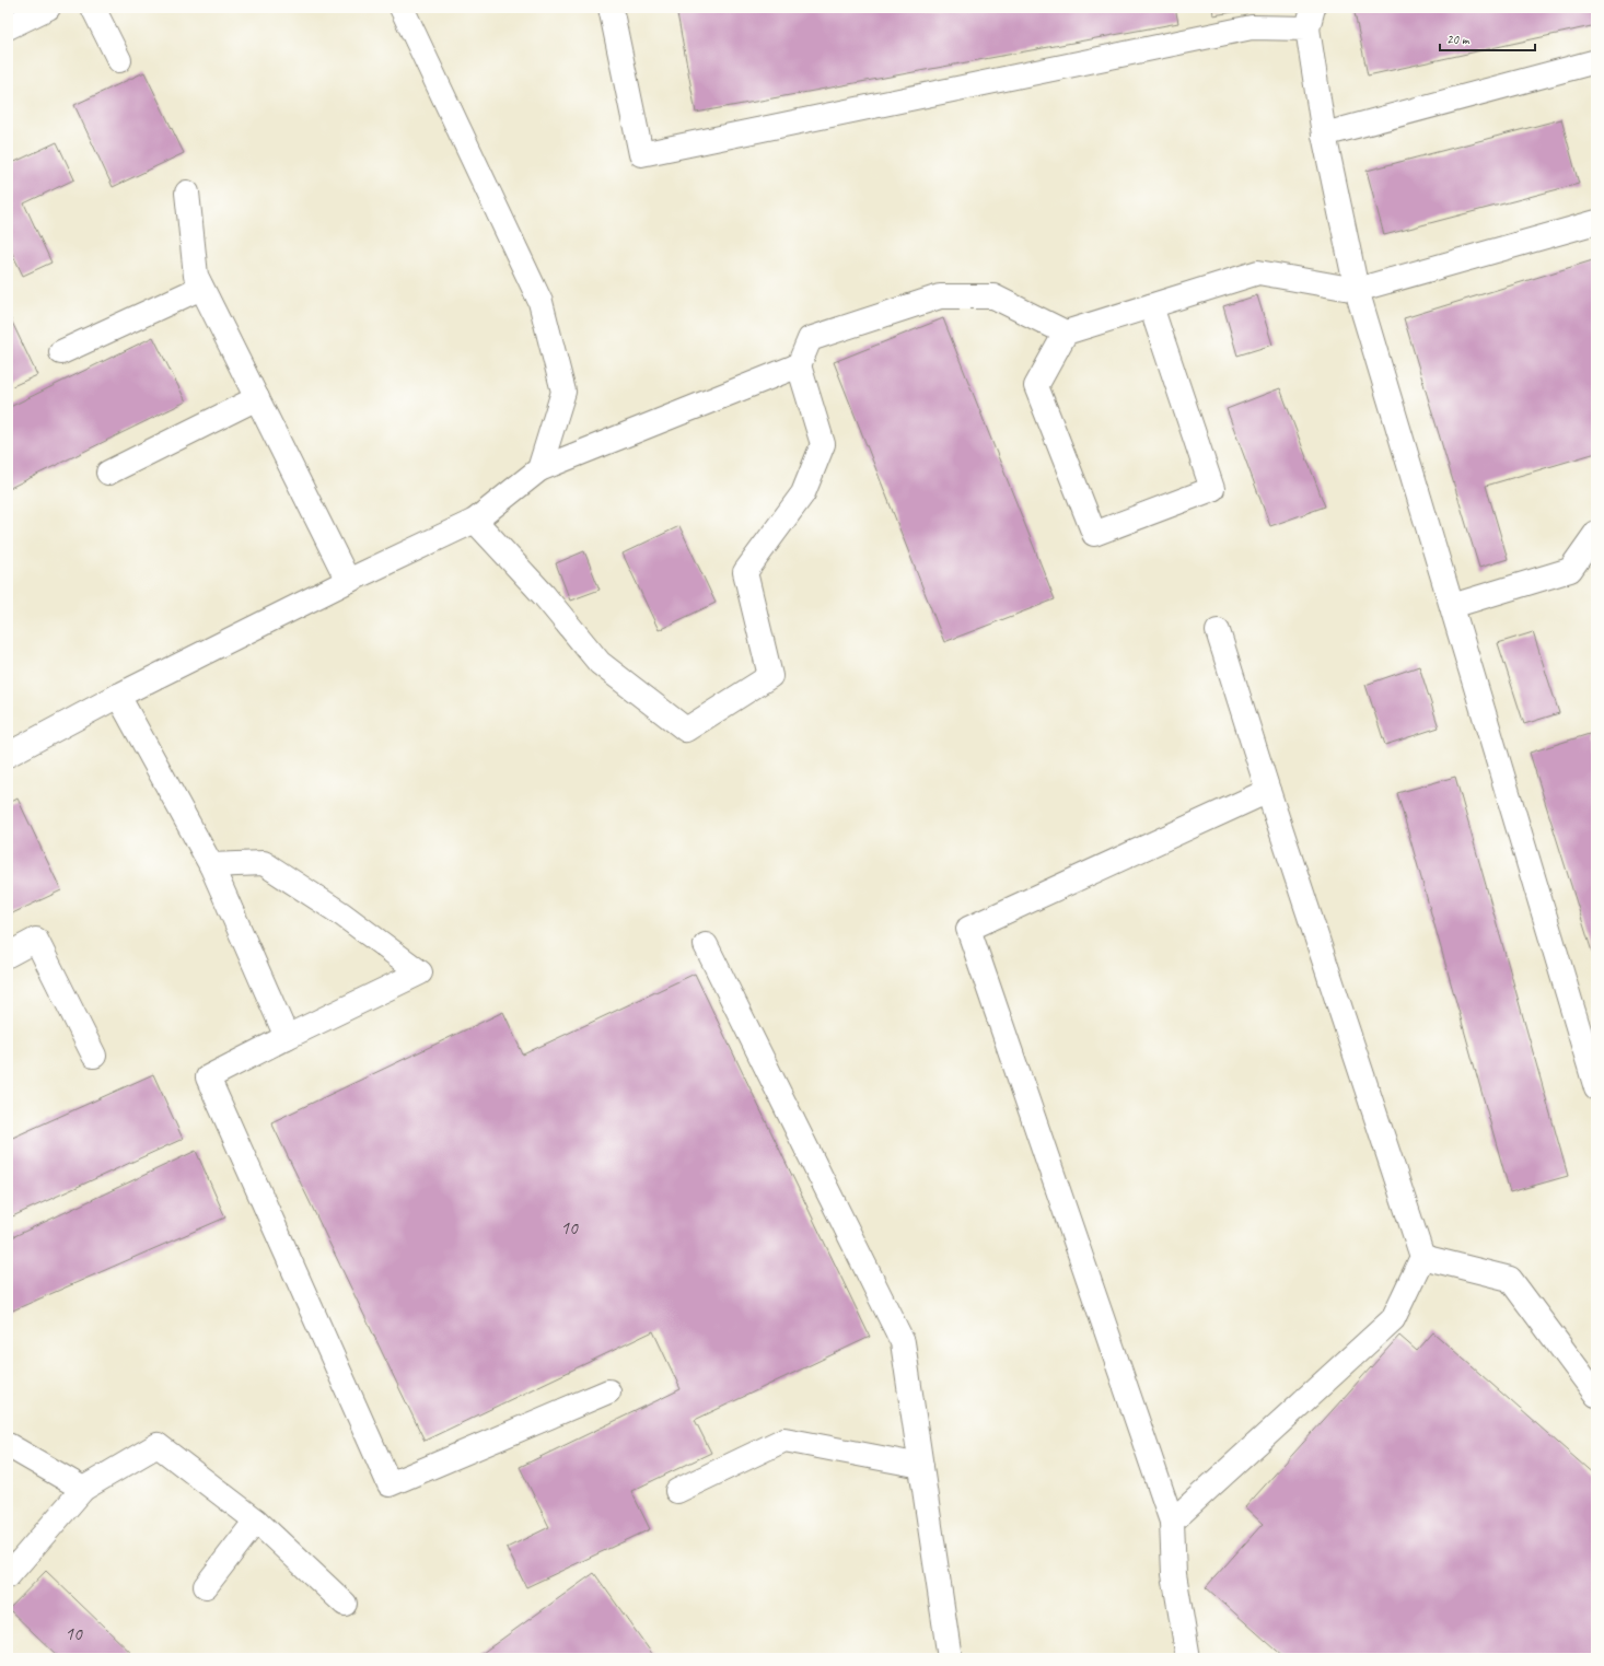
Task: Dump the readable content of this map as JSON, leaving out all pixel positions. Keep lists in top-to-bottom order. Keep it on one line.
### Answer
{"house_numbers":["10","10"],"scale_bar":"20 m"}
